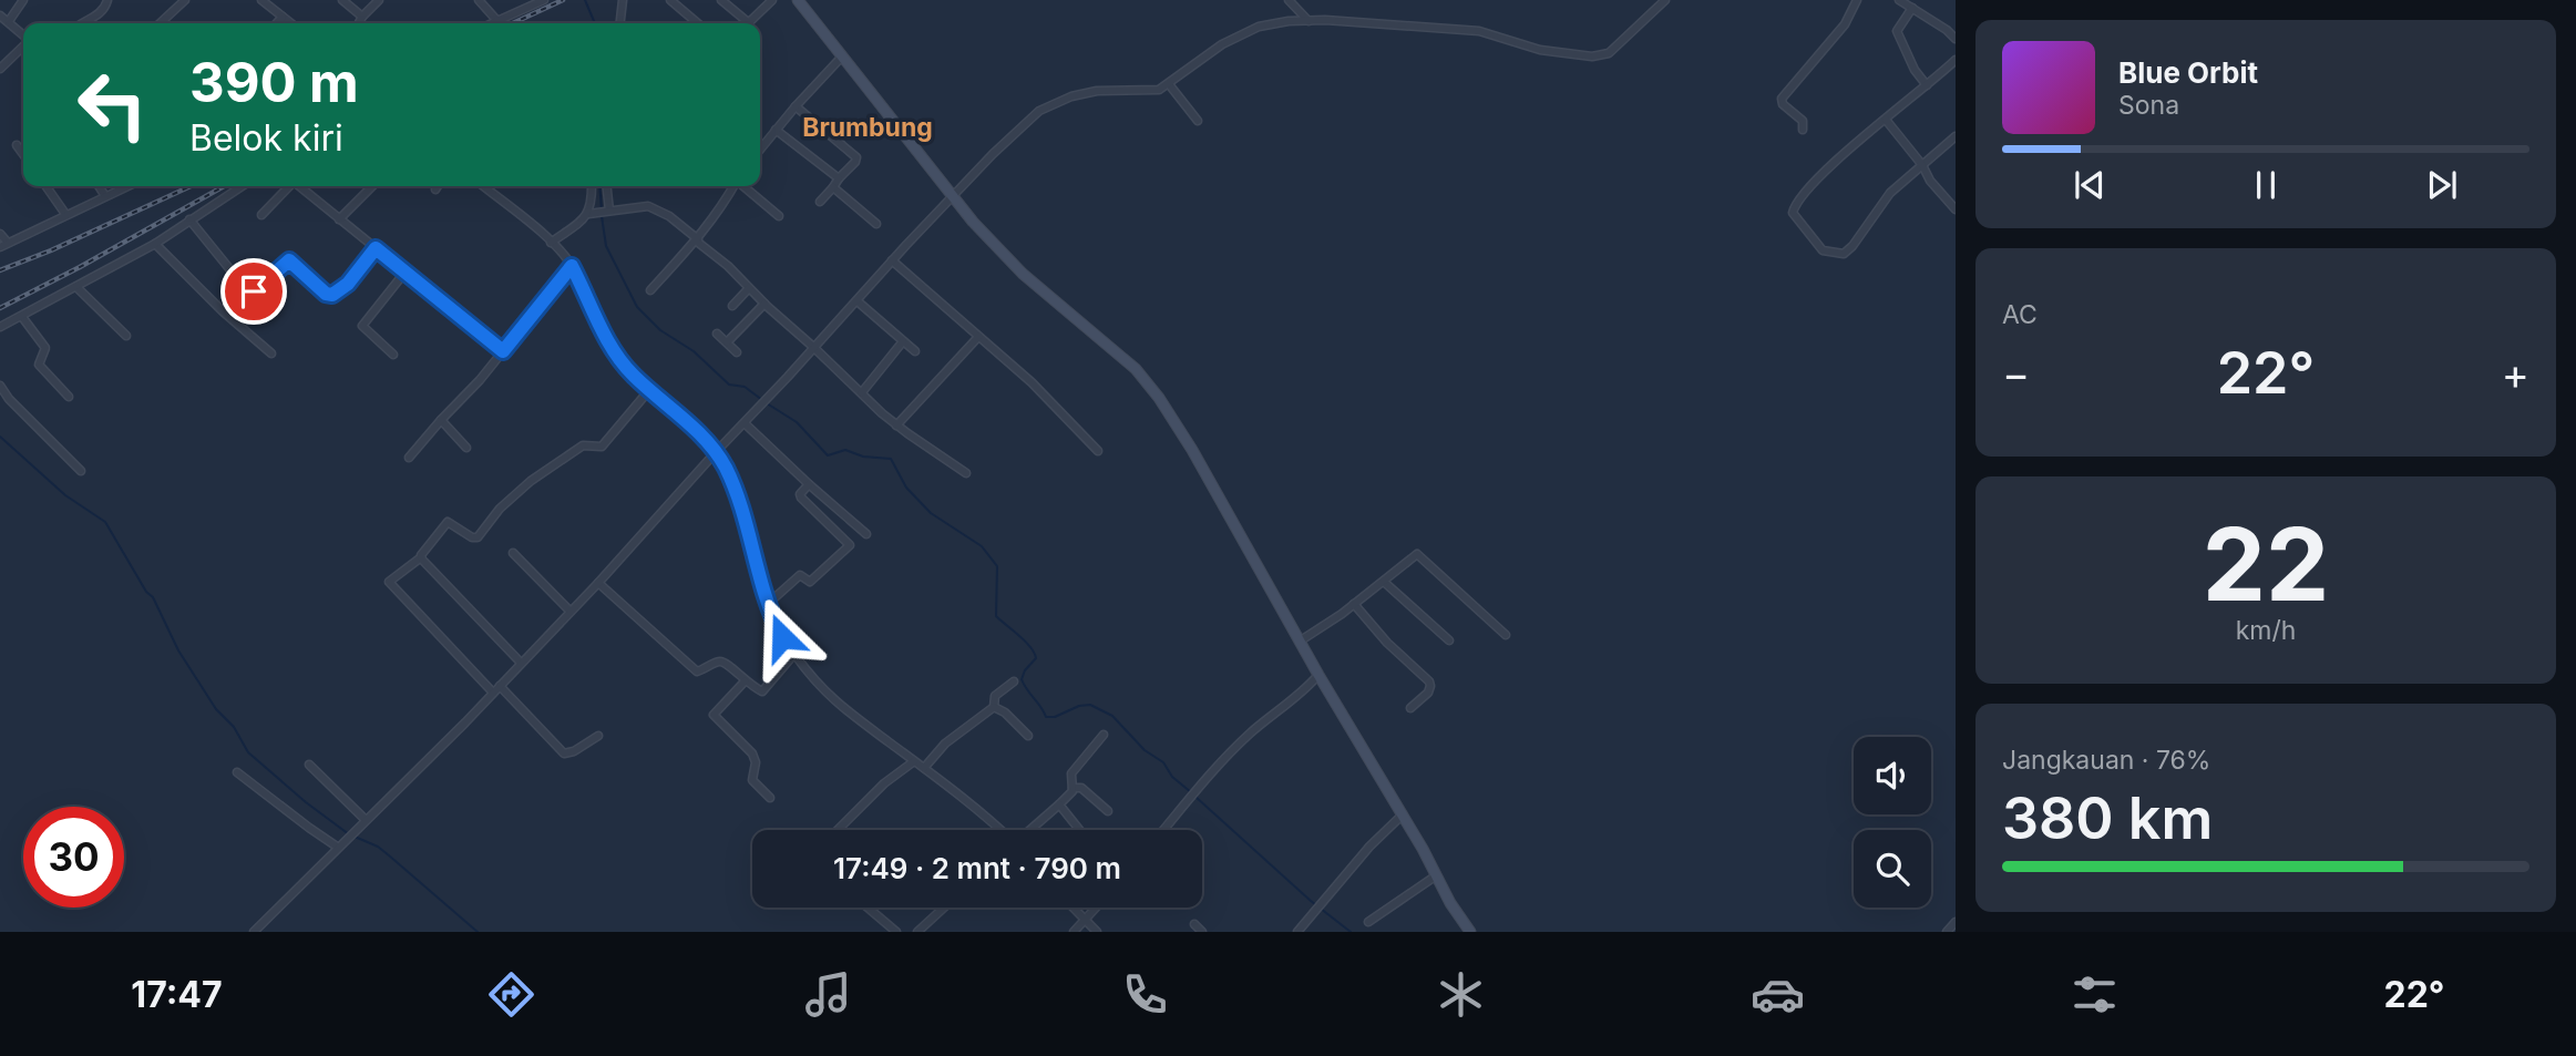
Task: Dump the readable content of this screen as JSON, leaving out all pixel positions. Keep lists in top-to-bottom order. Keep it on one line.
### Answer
{"districts":["Brumbung"],"page":{"turn":["390 m","Belok kiri"],"song":["Blue Orbit","Sona"],"tile":["AC",["22","km/h"],["Jangkauan · 76%","380 km"]],"heat":["−","22°","+"],"limit":"30","trip":"17:49 · 2 mnt · 790 m","tabs":["17:47","22°"]}}
